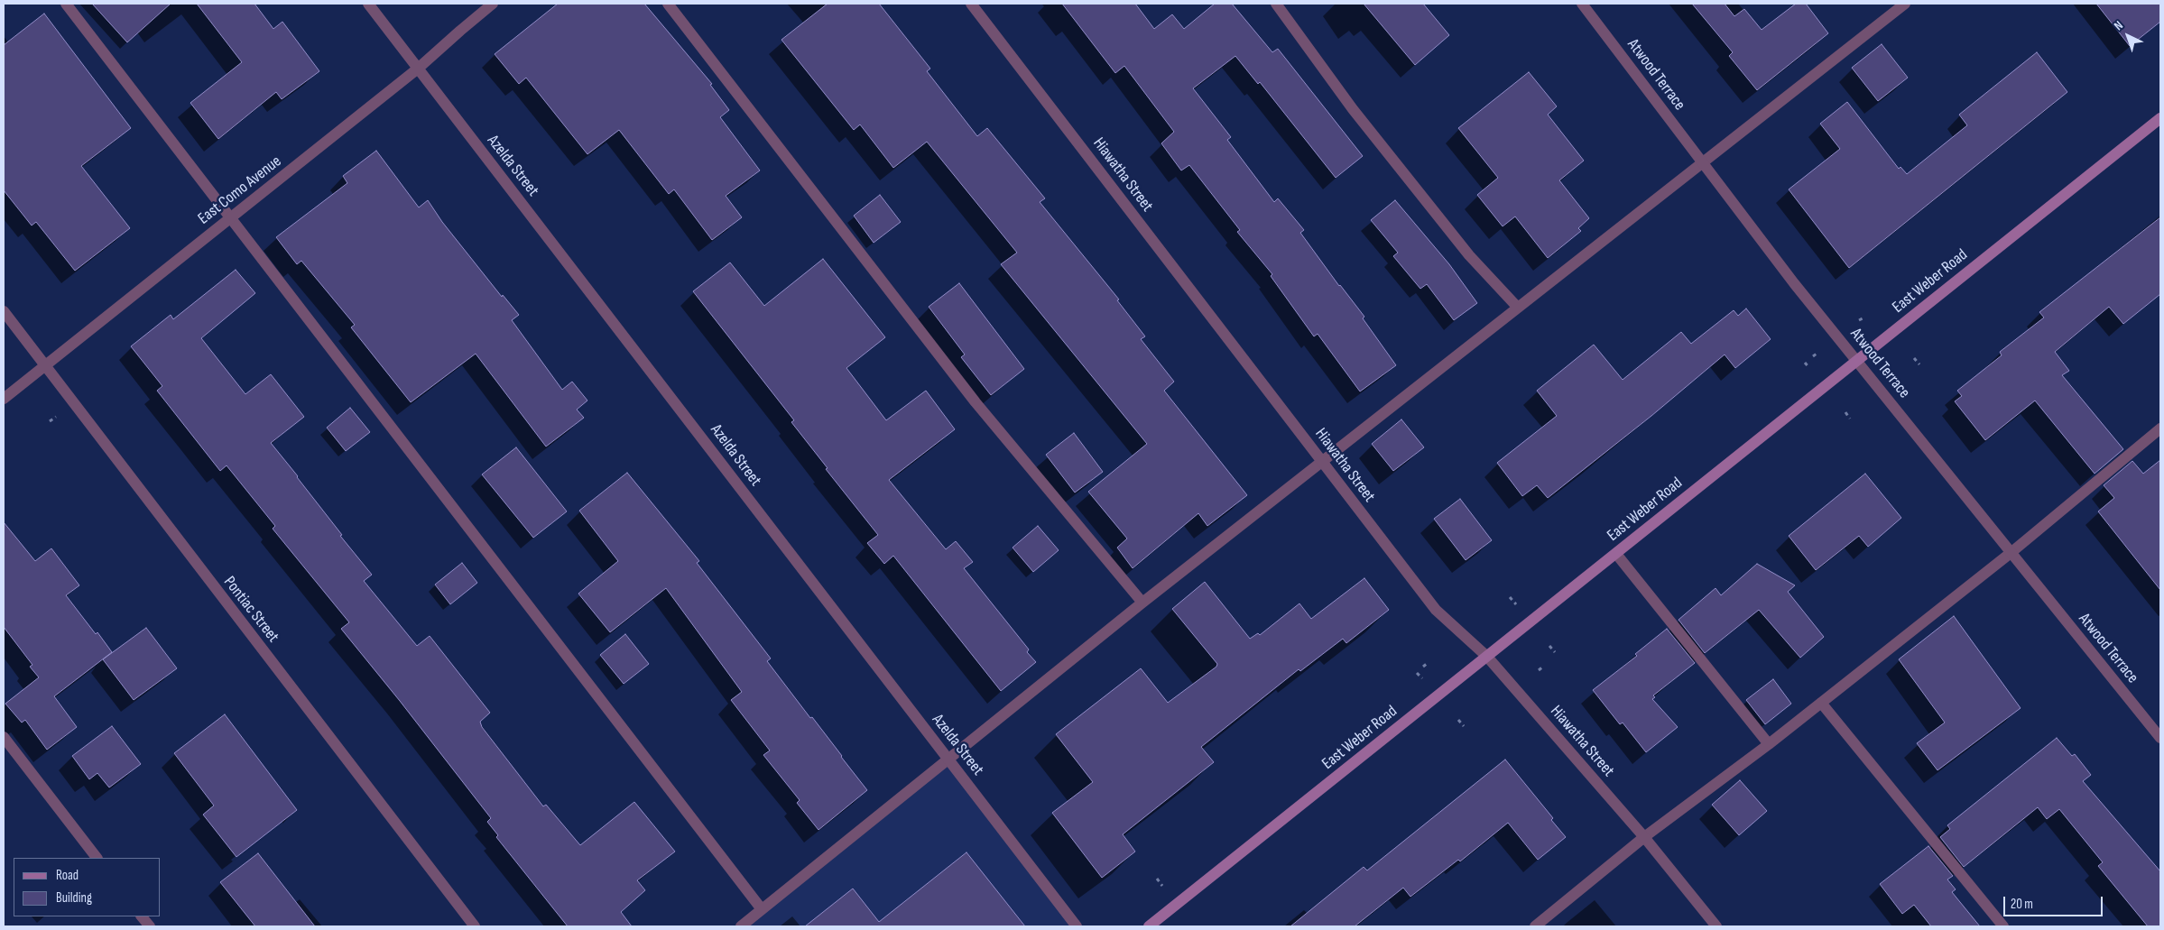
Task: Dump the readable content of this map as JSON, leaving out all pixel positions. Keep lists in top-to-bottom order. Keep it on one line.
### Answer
{"streets":{"street":["Atwood Terrace","Azelda Street","Hiawatha Street","East Como Avenue","East Weber Road","Pontiac Street"]},"crossings":[["Atwood Terrace","East Weber Road"],["Azelda Street","East Como Avenue"],["Hiawatha Street","East Weber Road"],["East Como Avenue","Pontiac Street"]],"legend":["Road","Building"],"scale_bar":"20 m","north":"top left"}
